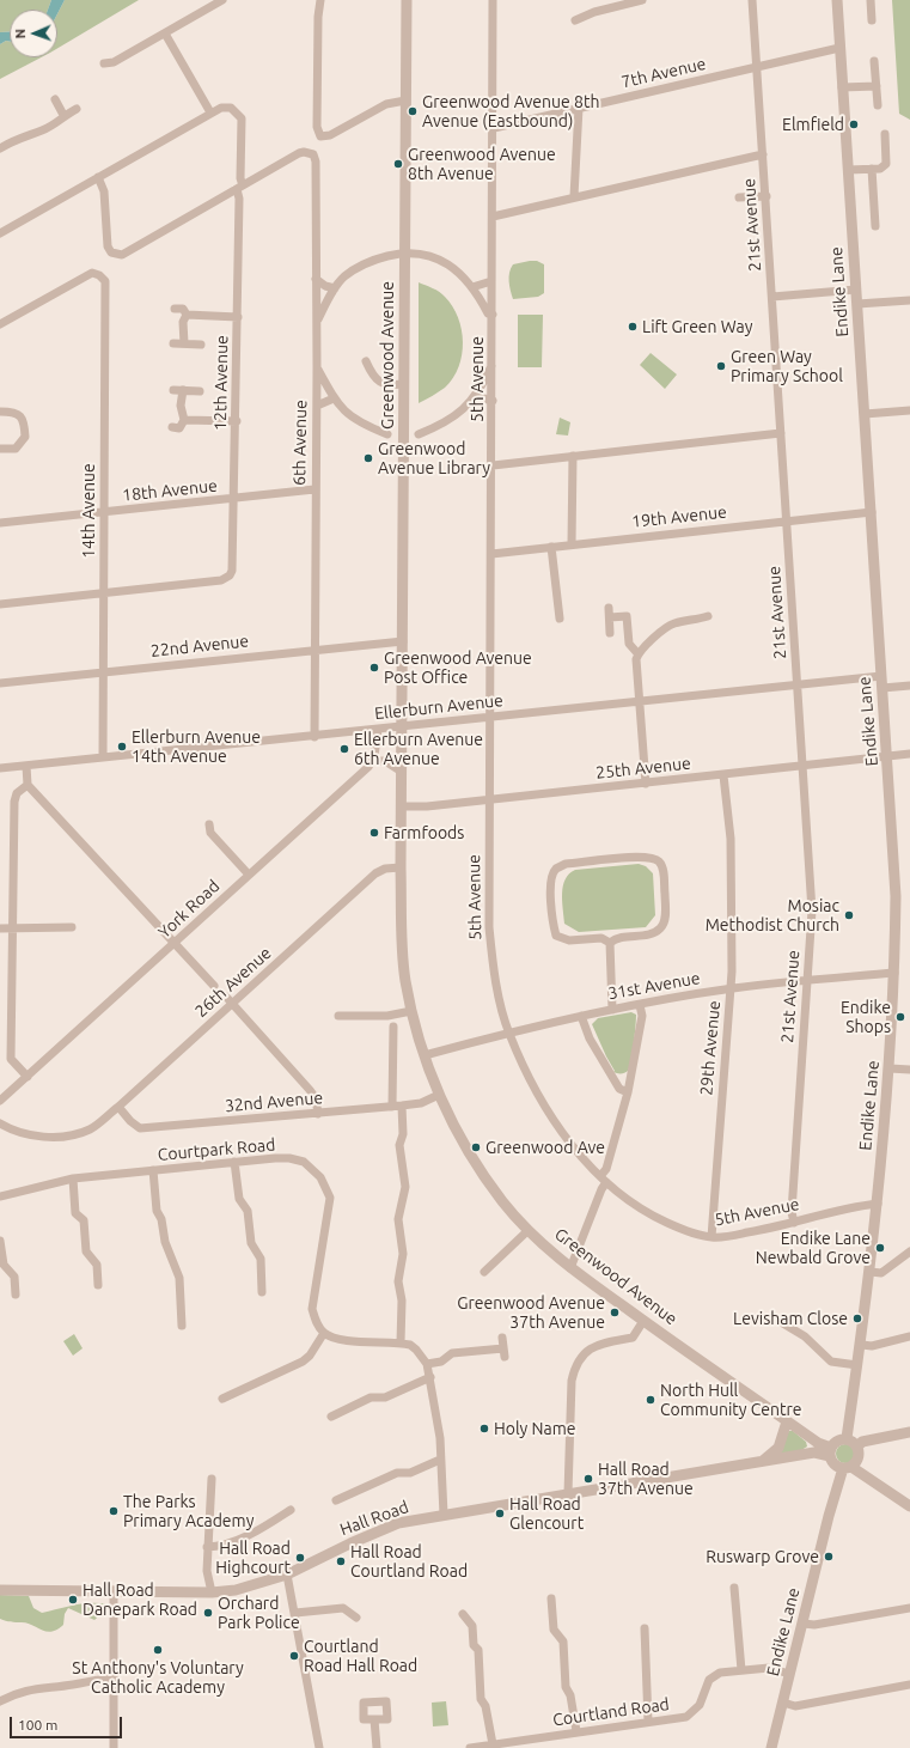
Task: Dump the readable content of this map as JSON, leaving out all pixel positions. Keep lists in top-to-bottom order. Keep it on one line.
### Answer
{"streets":{"street":["7th Avenue","21st Avenue","Endike Lane","Greenwood Avenue","5th Avenue","12th Avenue","6th Avenue","18th Avenue","14th Avenue","19th Avenue","22nd Avenue","Ellerburn Avenue","25th Avenue","York Road","26th Avenue","31st Avenue","29th Avenue","32nd Avenue","Courtpark Road","Hall Road","Courtland Road"]},"crossings":[["7th Avenue","21st Avenue"],["7th Avenue","Endike Lane"],["7th Avenue","5th Avenue"],["21st Avenue","5th Avenue"],["21st Avenue","19th Avenue"],["21st Avenue","Ellerburn Avenue"],["21st Avenue","25th Avenue"],["21st Avenue","31st Avenue"],["Endike Lane","Greenwood Avenue"],["Endike Lane","5th Avenue"],["Endike Lane","19th Avenue"],["Endike Lane","Ellerburn Avenue"],["Endike Lane","25th Avenue"],["Endike Lane","31st Avenue"],["Endike Lane","Hall Road"],["Endike Lane","Courtland Road"],["Greenwood Avenue","5th Avenue"],["Greenwood Avenue","6th Avenue"],["Greenwood Avenue","22nd Avenue"],["Greenwood Avenue","Ellerburn Avenue"],["Greenwood Avenue","25th Avenue"],["Greenwood Avenue","26th Avenue"],["Greenwood Avenue","31st Avenue"],["Greenwood Avenue","32nd Avenue"],["Greenwood Avenue","Hall Road"],["5th Avenue","19th Avenue"],["5th Avenue","Ellerburn Avenue"],["5th Avenue","25th Avenue"],["5th Avenue","31st Avenue"],["5th Avenue","29th Avenue"],["12th Avenue","6th Avenue"],["12th Avenue","18th Avenue"],["12th Avenue","14th Avenue"],["6th Avenue","18th Avenue"],["6th Avenue","22nd Avenue"],["6th Avenue","Ellerburn Avenue"],["18th Avenue","14th Avenue"],["14th Avenue","22nd Avenue"],["14th Avenue","Ellerburn Avenue"],["25th Avenue","29th Avenue"],["26th Avenue","32nd Avenue"],["31st Avenue","29th Avenue"]],"places":["Greenwood Avenue 8th Avenue (Eastbound)","Elmfield","Greenwood Avenue 8th Avenue","Lift Green Way","Green Way Primary School","Greenwood Avenue Library","Greenwood Avenue Post Office","Ellerburn Avenue 14th Avenue","Ellerburn Avenue 6th Avenue","Farmfoods","Mosiac Methodist Church","Endike Shops","Greenwood Ave","Endike Lane Newbald Grove","Greenwood Avenue 37th Avenue","Levisham Close","North Hull Community Centre","Holy Name","Hall Road 37th Avenue","The Parks Primary Academy","Hall Road Glencourt","Ruswarp Grove","Hall Road Highcourt","Hall Road Courtland Road","Hall Road Danepark Road","Orchard Park Police","St Anthony's Voluntary Catholic Academy","Courtland Road Hall Road"],"scale_bar":"100 m","north":"left"}
